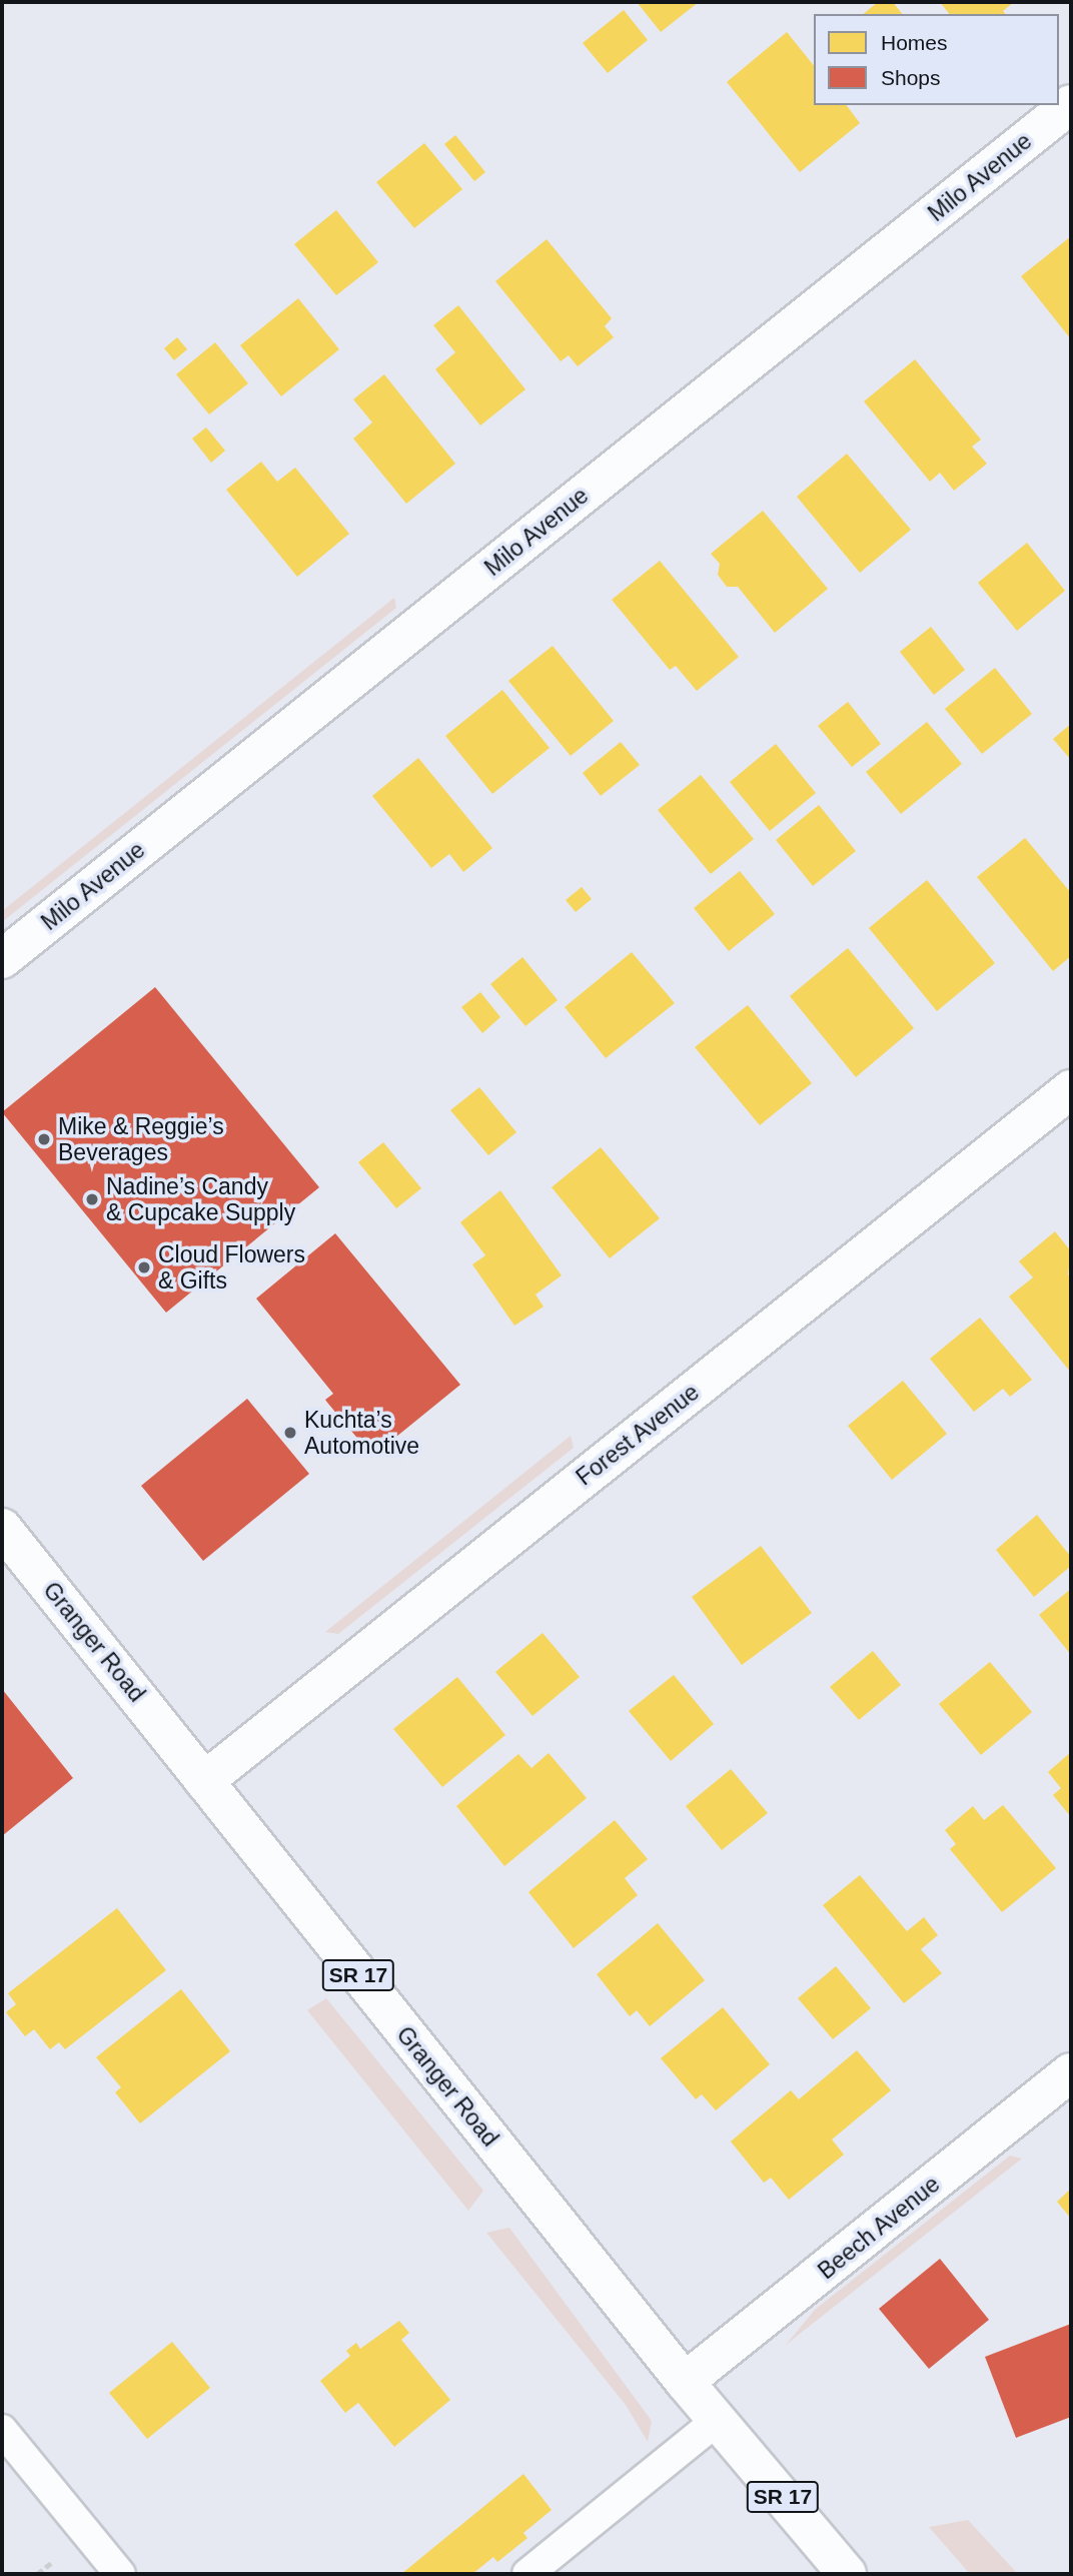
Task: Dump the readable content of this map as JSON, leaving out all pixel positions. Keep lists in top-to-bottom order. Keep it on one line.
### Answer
{"streets":{"street":["Milo Avenue","Forest Avenue","Granger Road","SR 17","Beech Avenue"]},"crossings":[["Forest Avenue","Granger Road"],["Granger Road","Beech Avenue"]],"places":["Mike & Reggie’s Beverages","Nadine’s Candy & Cupcake Supply","Cloud Flowers & Gifts","Kuchta’s Automotive"],"legend":["Homes","Shops"]}
